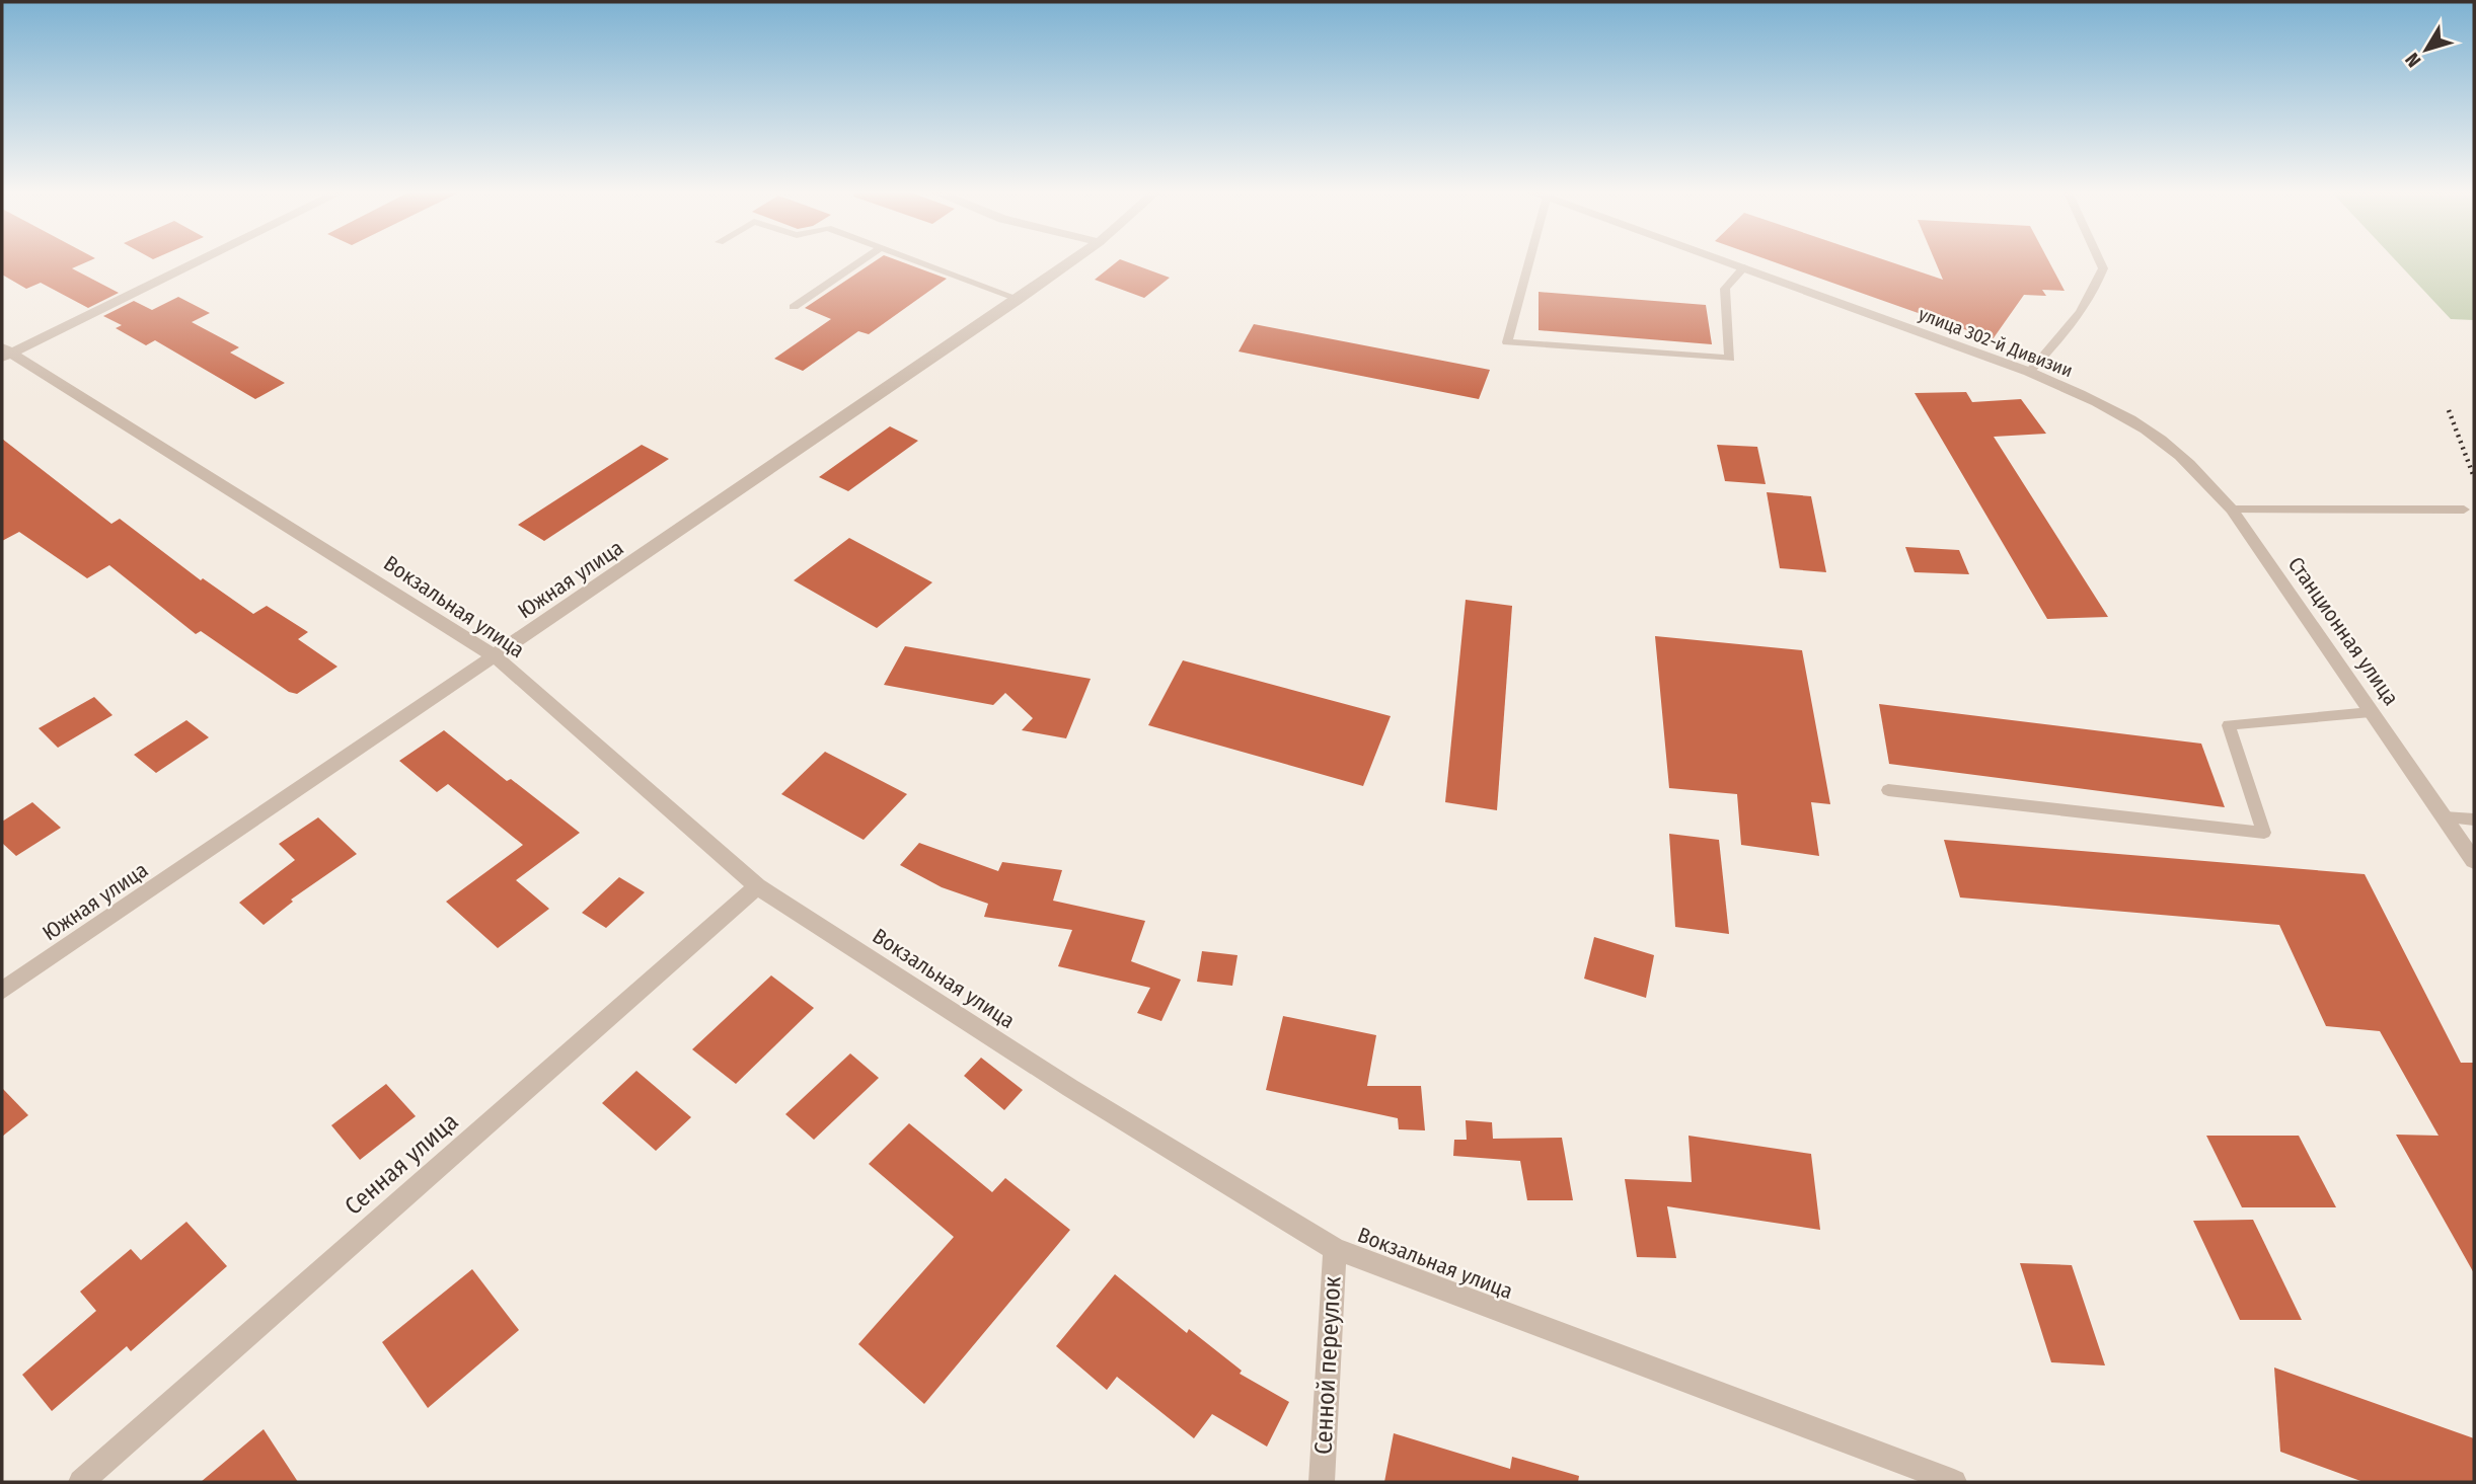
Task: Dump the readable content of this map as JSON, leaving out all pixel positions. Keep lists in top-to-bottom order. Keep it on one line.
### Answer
{"streets":{"street":["улица 302-й Дивизии","Южная улица","Вокзальная улица","Станционная улица","Сенная улица","Сенной переулок"]},"crossings":[["улица 302-й Дивизии","Станционная улица"],["Южная улица","Вокзальная улица"],["Вокзальная улица","Сенная улица"],["Вокзальная улица","Сенной переулок"]],"north":"bottom left"}
